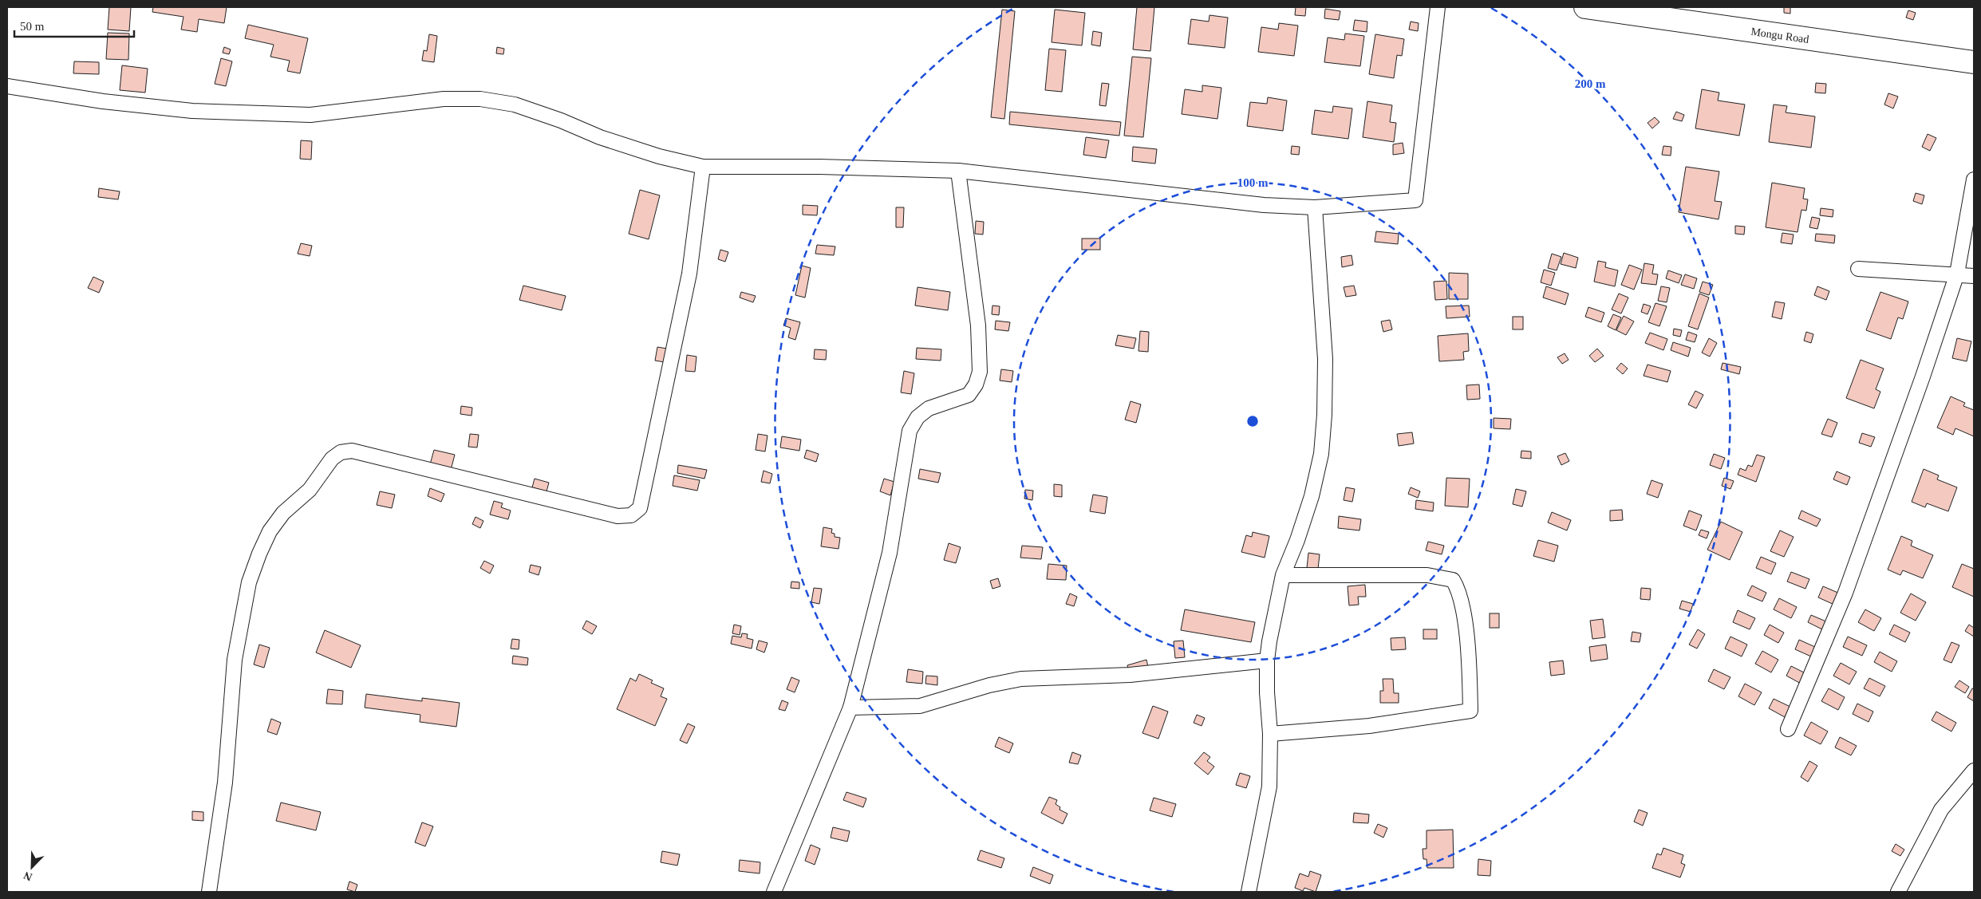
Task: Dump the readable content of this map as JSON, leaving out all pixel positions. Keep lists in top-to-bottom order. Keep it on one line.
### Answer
{"streets":{"main road":["Mongu Road"]},"scale_bar":"50 m","north":"bottom left","rings":["200 m","100 m"]}
